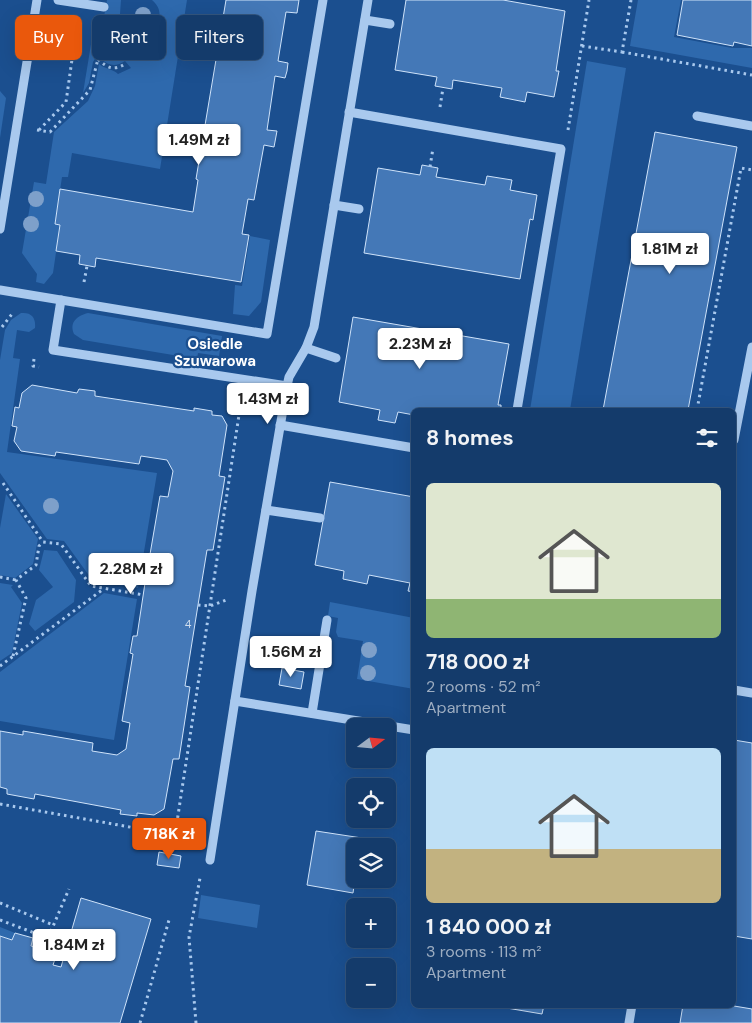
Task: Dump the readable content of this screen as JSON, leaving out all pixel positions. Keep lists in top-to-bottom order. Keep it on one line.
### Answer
{"districts":["Osiedle Szuwarowa"],"house_numbers":["4"],"north":"right","page":{"chip":["Buy","Rent","Filters"],"price":["1.49M zł","1.81M zł","2.23M zł","1.43M zł","2.28M zł","1.56M zł","718K zł","1.84M zł"],"heading":"8 homes","list":[{"name":"718 000 zł","note":"2 rooms · 52 m² · Apartment"},{"name":"1 840 000 zł","note":"3 rooms · 113 m² · Apartment"}],"map_buttons":["+","−"]}}
